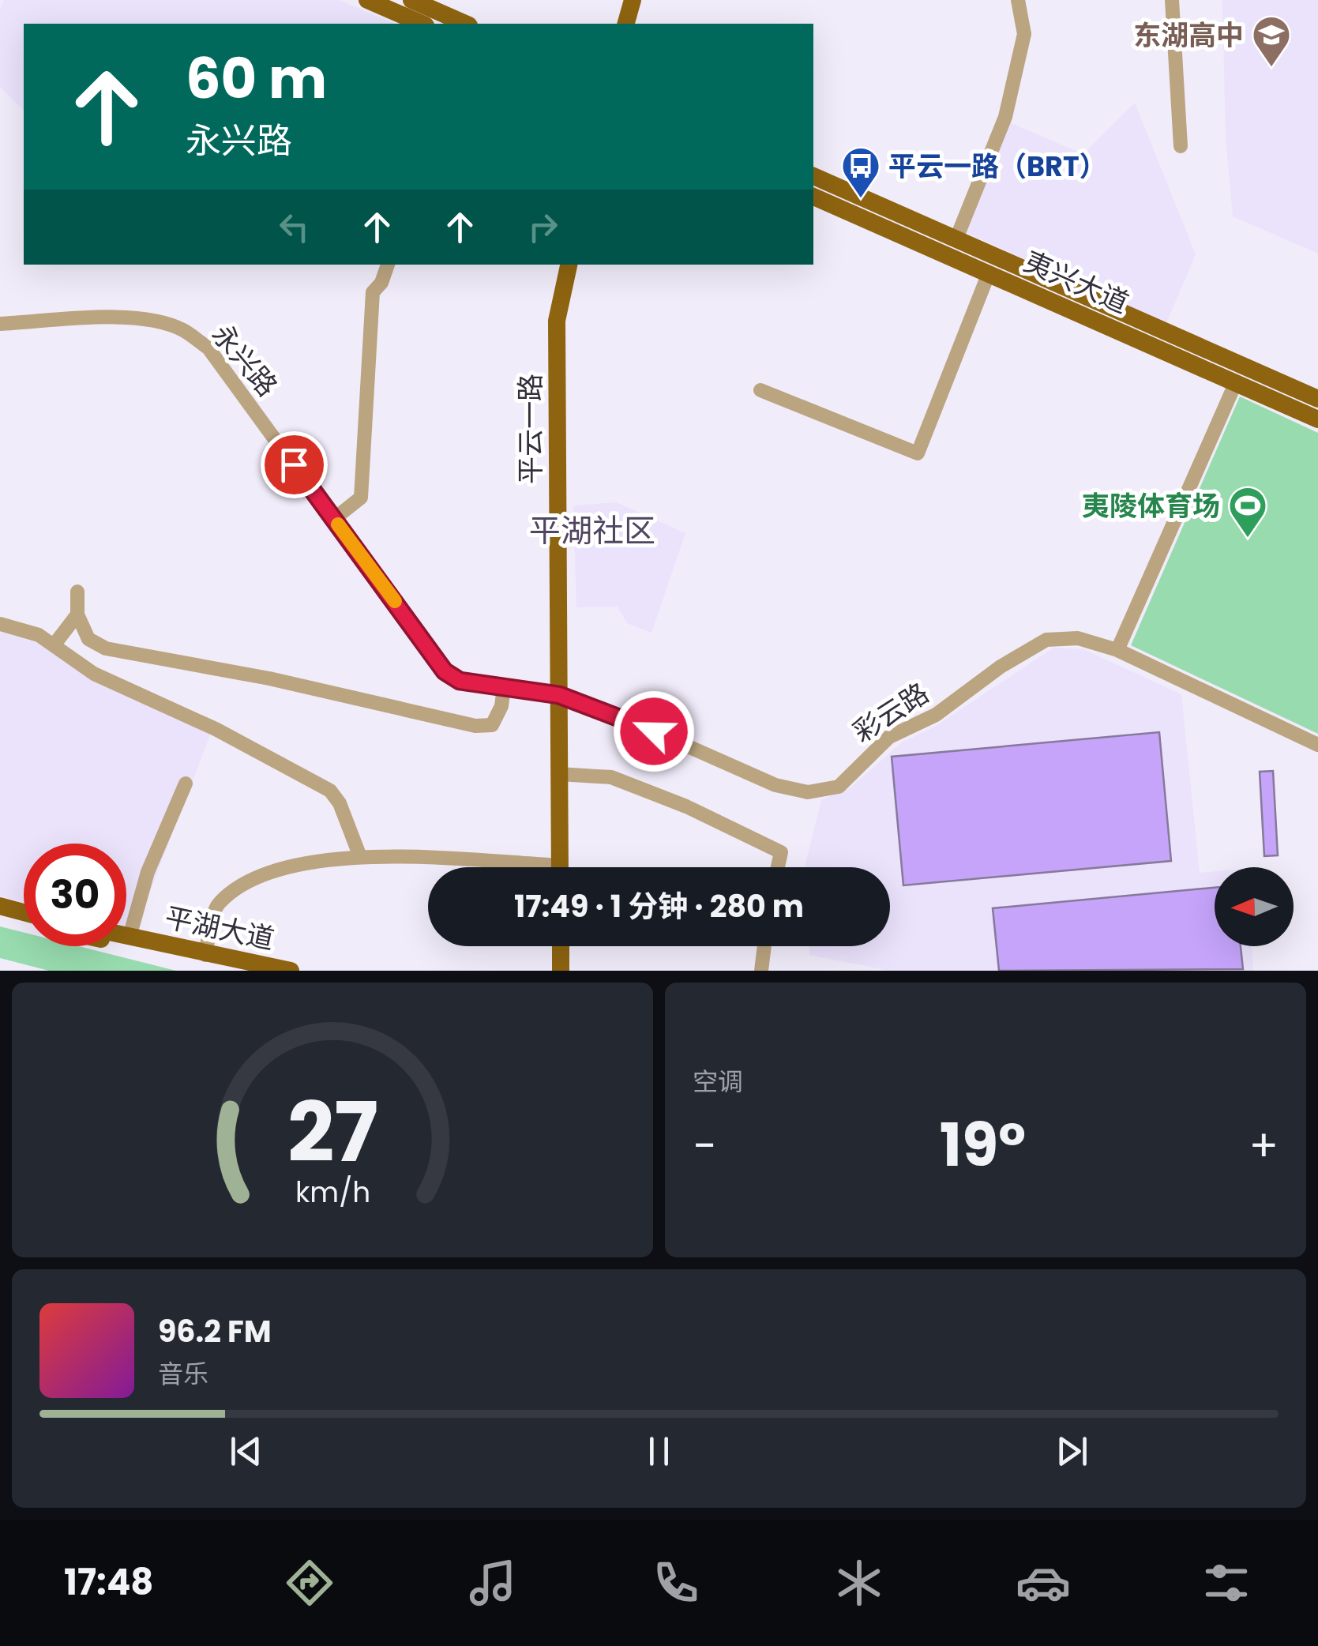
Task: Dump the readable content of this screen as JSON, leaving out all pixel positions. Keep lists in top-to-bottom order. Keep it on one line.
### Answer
{"streets":{"main road":["夷兴大道","平云一路","平湖大道"],"street":["永兴路","彩云路"]},"crossings":[["永兴路","平云一路"],["永兴路","彩云路"],["平云一路","彩云路"]],"districts":["平湖社区"],"places":{"school or university":["东湖高中"],"bus stop":["平云一路（BRT）"],"sports":["夷陵体育场"]},"north":"left","page":{"turn":["60 m","永兴路"],"limit":"30","trip":"17:49 · 1 分钟 · 280 m","tile":"空调","heat":["−","19°","+"],"song":["96.2 FM","音乐"],"tabs":"17:48","gauge":["27","km/h"]}}
